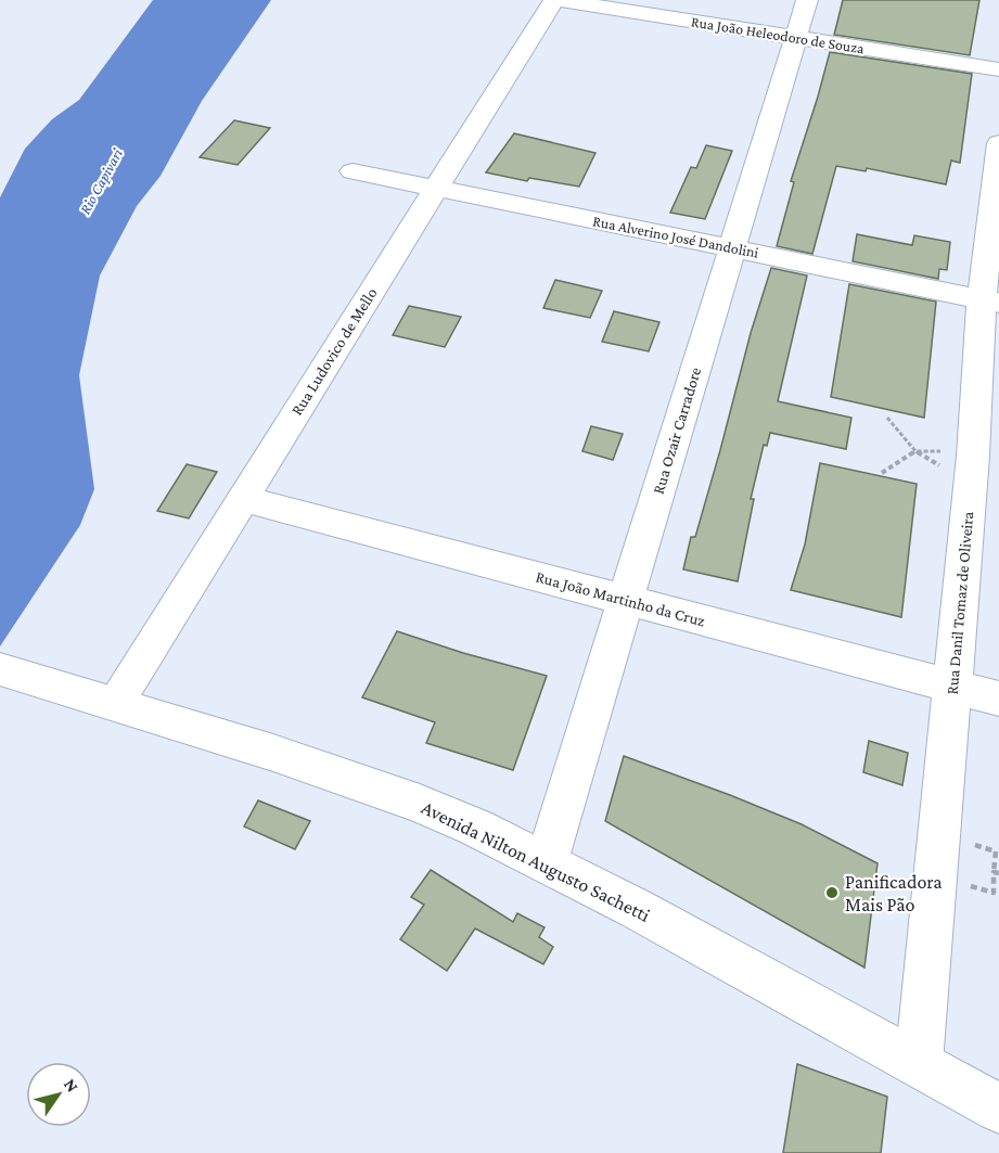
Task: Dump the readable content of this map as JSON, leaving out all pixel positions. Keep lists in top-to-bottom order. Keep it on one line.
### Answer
{"streets":{"street":["Rua João Heleodoro de Souza","Rua Alverino José Dandolini","Rua Ludovico de Mello","Rua Ozair Carradore","Rua João Martinho da Cruz","Rua Danil Tomaz de Oliveira","Avenida Nilton Augusto Sachetti"]},"crossings":[["Rua João Heleodoro de Souza","Rua Ludovico de Mello"],["Rua João Heleodoro de Souza","Rua Ozair Carradore"],["Rua Alverino José Dandolini","Rua Ludovico de Mello"],["Rua Alverino José Dandolini","Rua Ozair Carradore"],["Rua Alverino José Dandolini","Rua Danil Tomaz de Oliveira"],["Rua Ludovico de Mello","Rua João Martinho da Cruz"],["Rua Ludovico de Mello","Avenida Nilton Augusto Sachetti"],["Rua Ozair Carradore","Rua João Martinho da Cruz"],["Rua Ozair Carradore","Avenida Nilton Augusto Sachetti"],["Rua João Martinho da Cruz","Rua Danil Tomaz de Oliveira"],["Rua Danil Tomaz de Oliveira","Avenida Nilton Augusto Sachetti"]],"water":["Rio Capivari"],"places":["Panificadora Mais Pão"],"north":"top right"}
